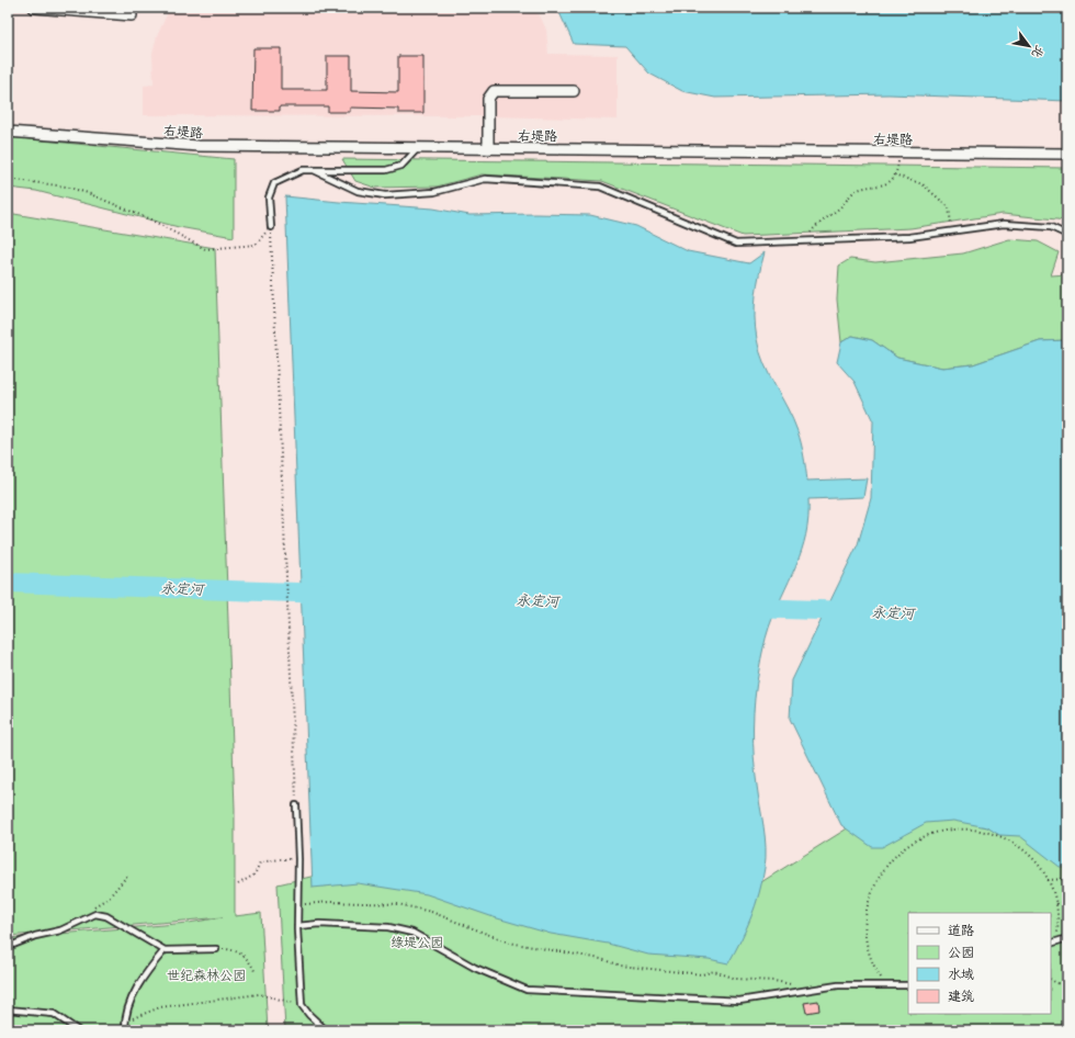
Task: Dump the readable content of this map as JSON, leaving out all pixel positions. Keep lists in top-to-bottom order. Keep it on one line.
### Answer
{"streets":{"street":["右堤路"]},"water":["永定河"],"parks":["绿堤公园","世纪森林公园"],"legend":["道路","公园","水域","建筑"],"north":"bottom right"}
